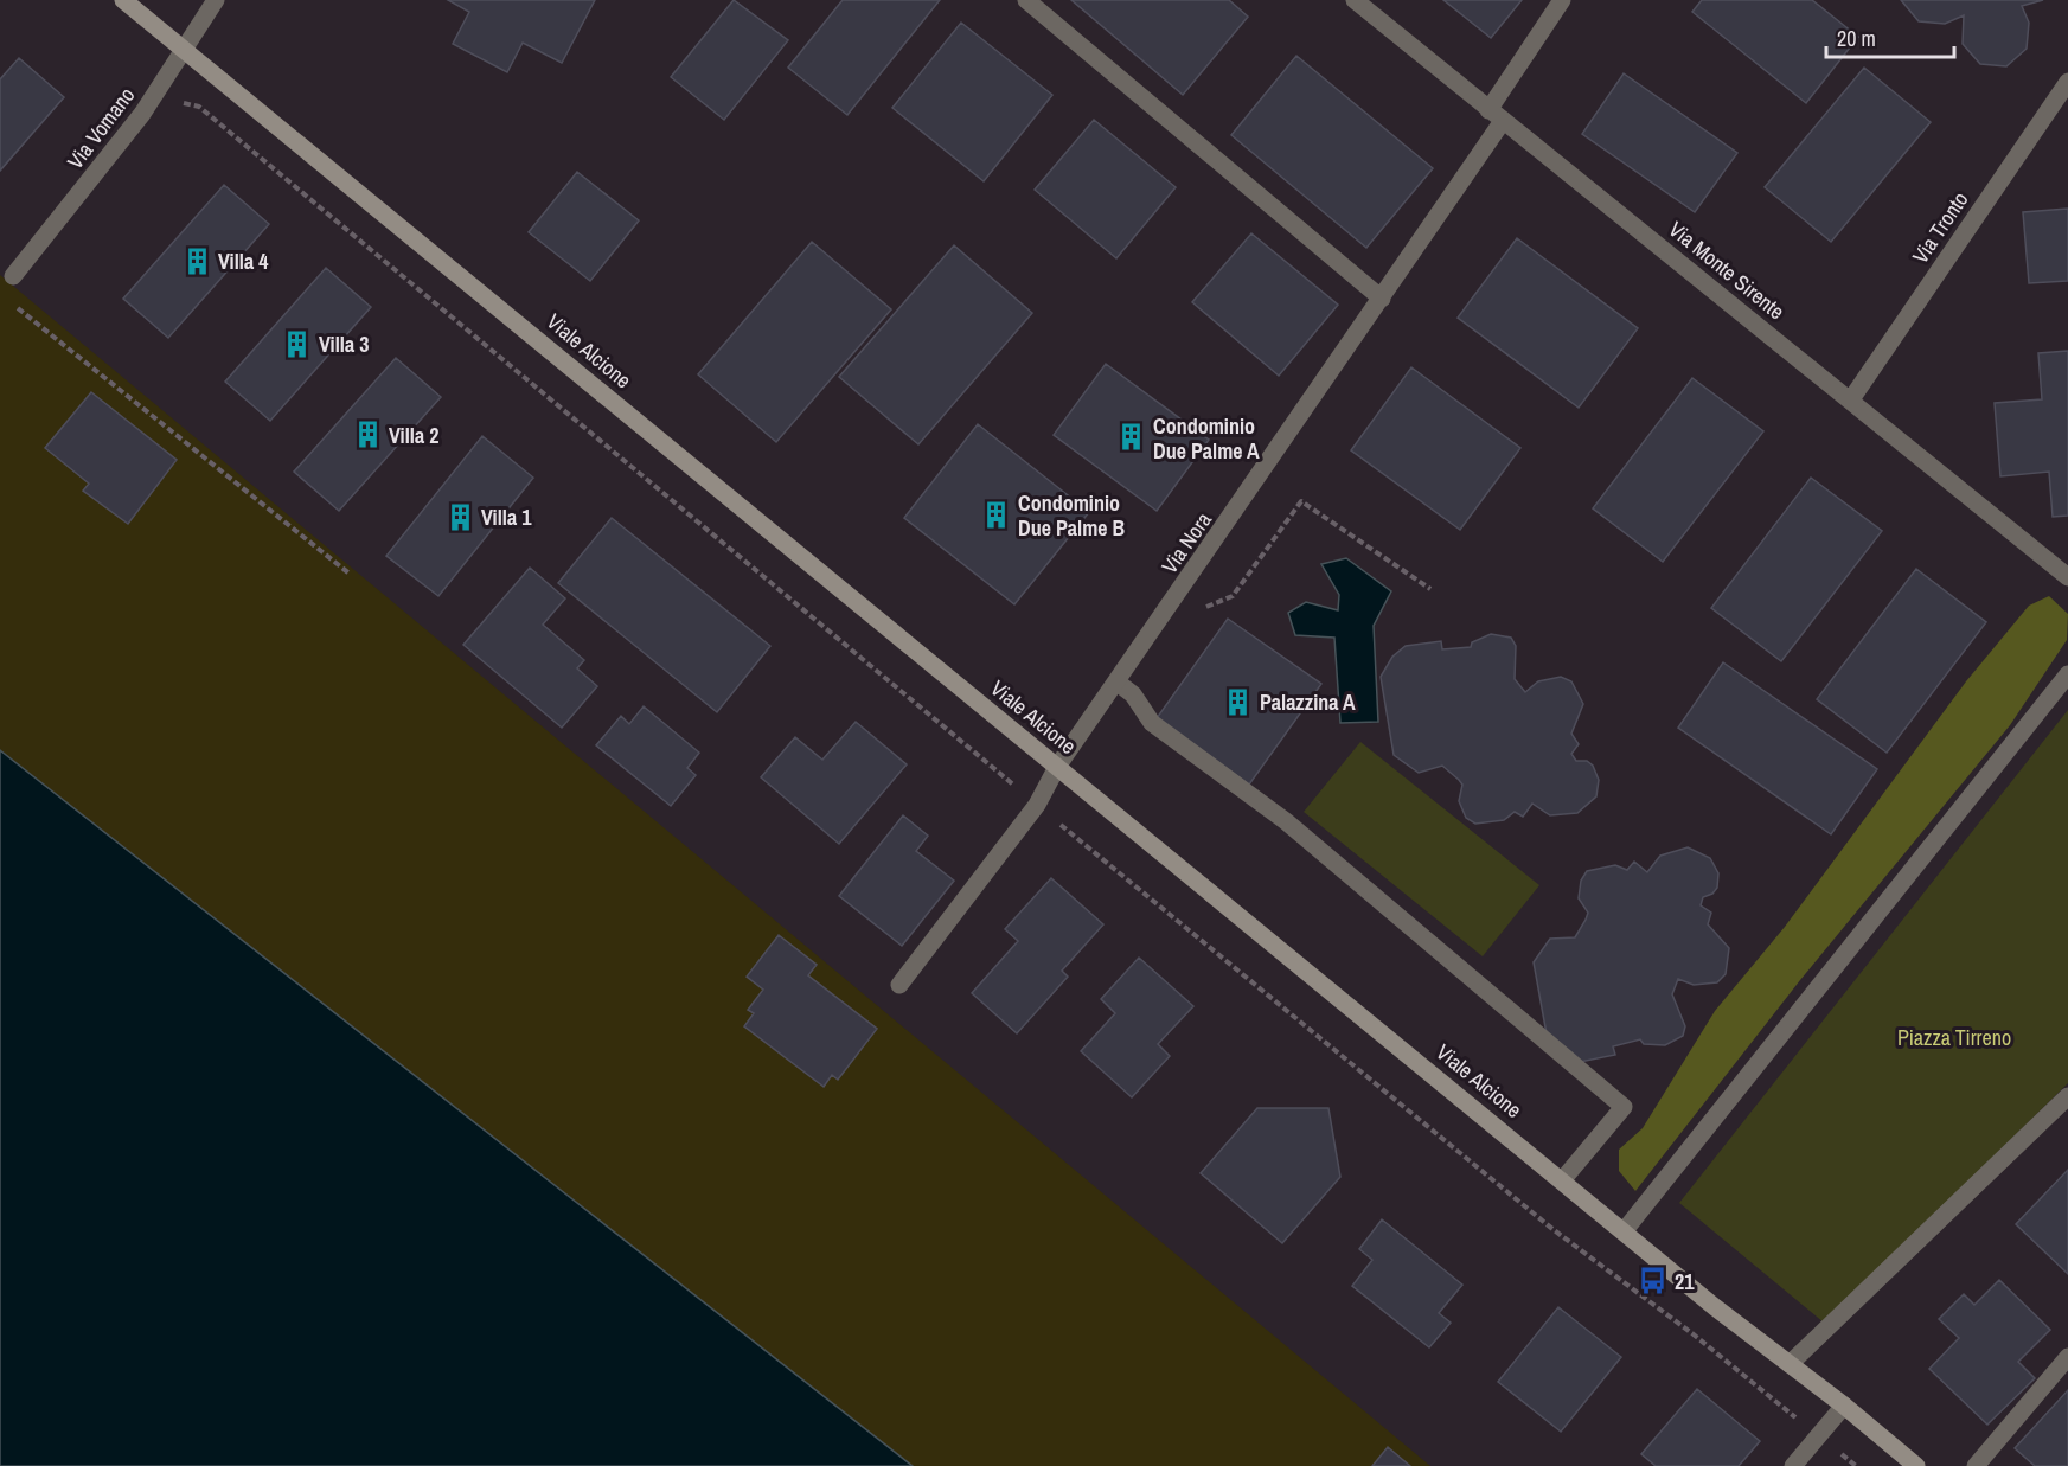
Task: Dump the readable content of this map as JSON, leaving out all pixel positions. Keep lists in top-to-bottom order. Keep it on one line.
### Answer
{"streets":{"street":["Via Vomano","Via Tronto","Via Monte Sirente","Viale Alcione","Via Nora"]},"crossings":[["Via Vomano","Viale Alcione"],["Via Tronto","Via Monte Sirente"],["Via Monte Sirente","Via Nora"],["Viale Alcione","Via Nora"]],"parks":["Piazza Tirreno"],"places":{"building":["Villa 4","Villa 3","Villa 2","Condominio Due Palme A","Condominio Due Palme B","Villa 1","Palazzina A"],"bus stop":["21"]},"scale_bar":"20 m"}
